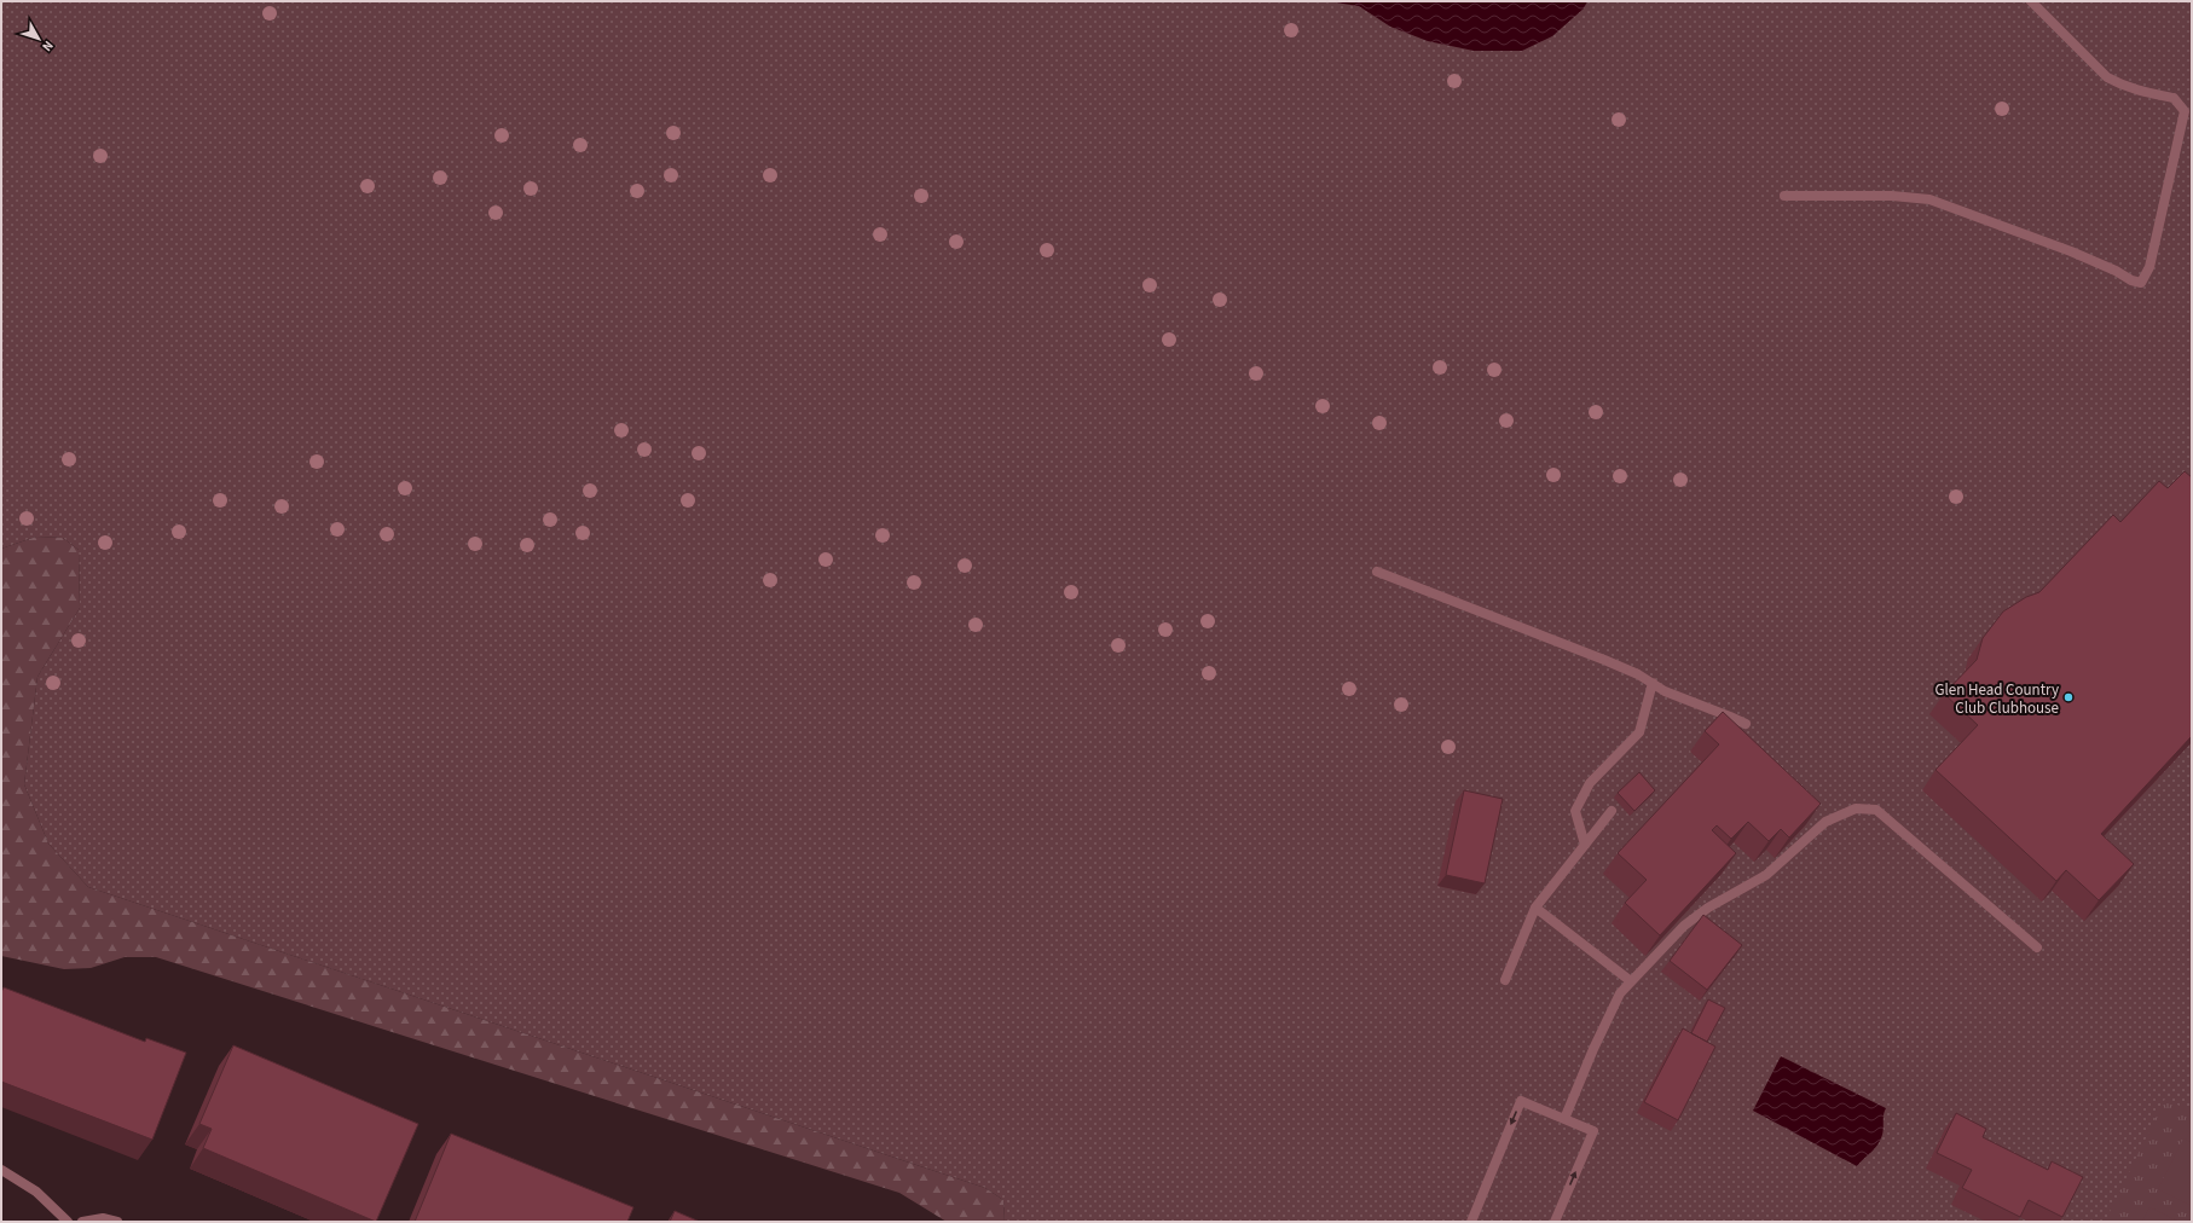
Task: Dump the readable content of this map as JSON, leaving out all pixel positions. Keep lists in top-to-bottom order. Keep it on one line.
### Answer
{"places":["Glen Head Country Club Clubhouse"],"north":"bottom right"}
